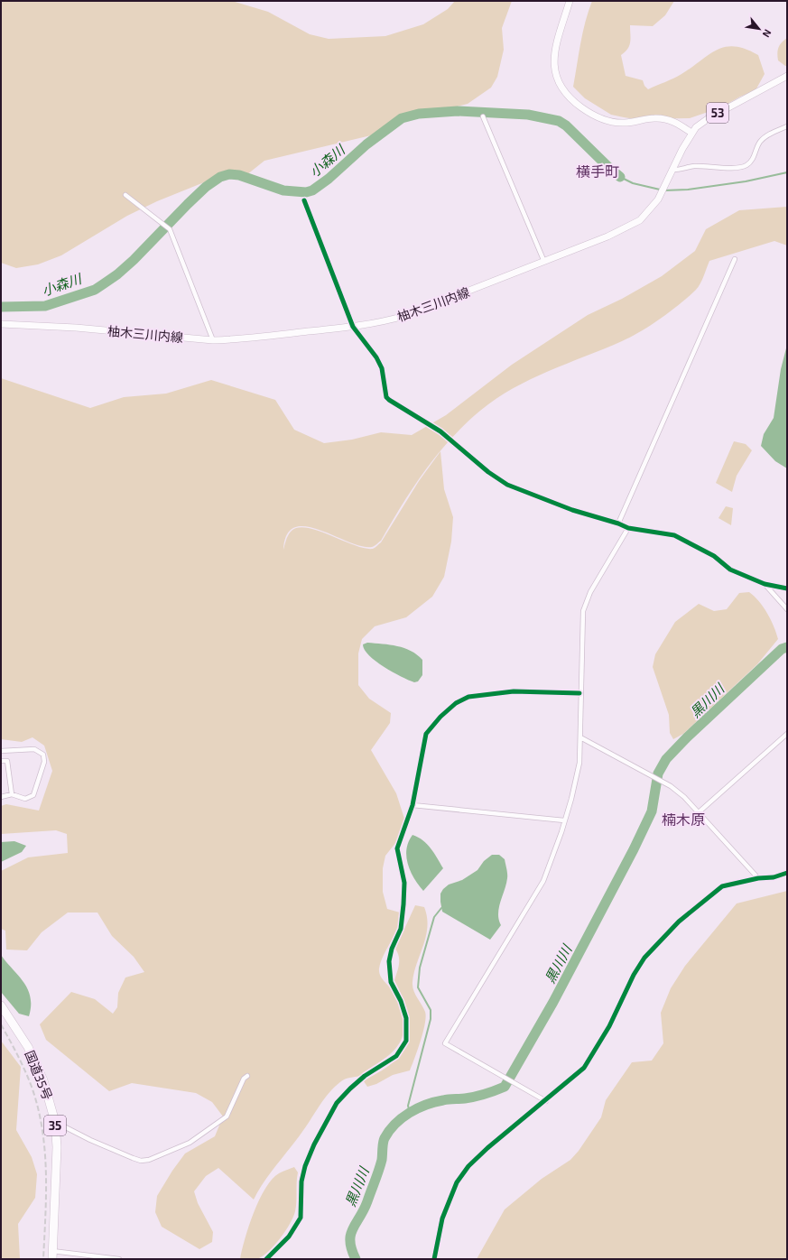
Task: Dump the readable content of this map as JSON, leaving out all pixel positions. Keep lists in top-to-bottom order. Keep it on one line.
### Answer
{"streets":{"highway":["国道35号","35"],"main road":["53","柚木三川内線"]},"districts":["横手町","楠木原"],"water":["小森川","黒川川"],"north":"bottom right"}
